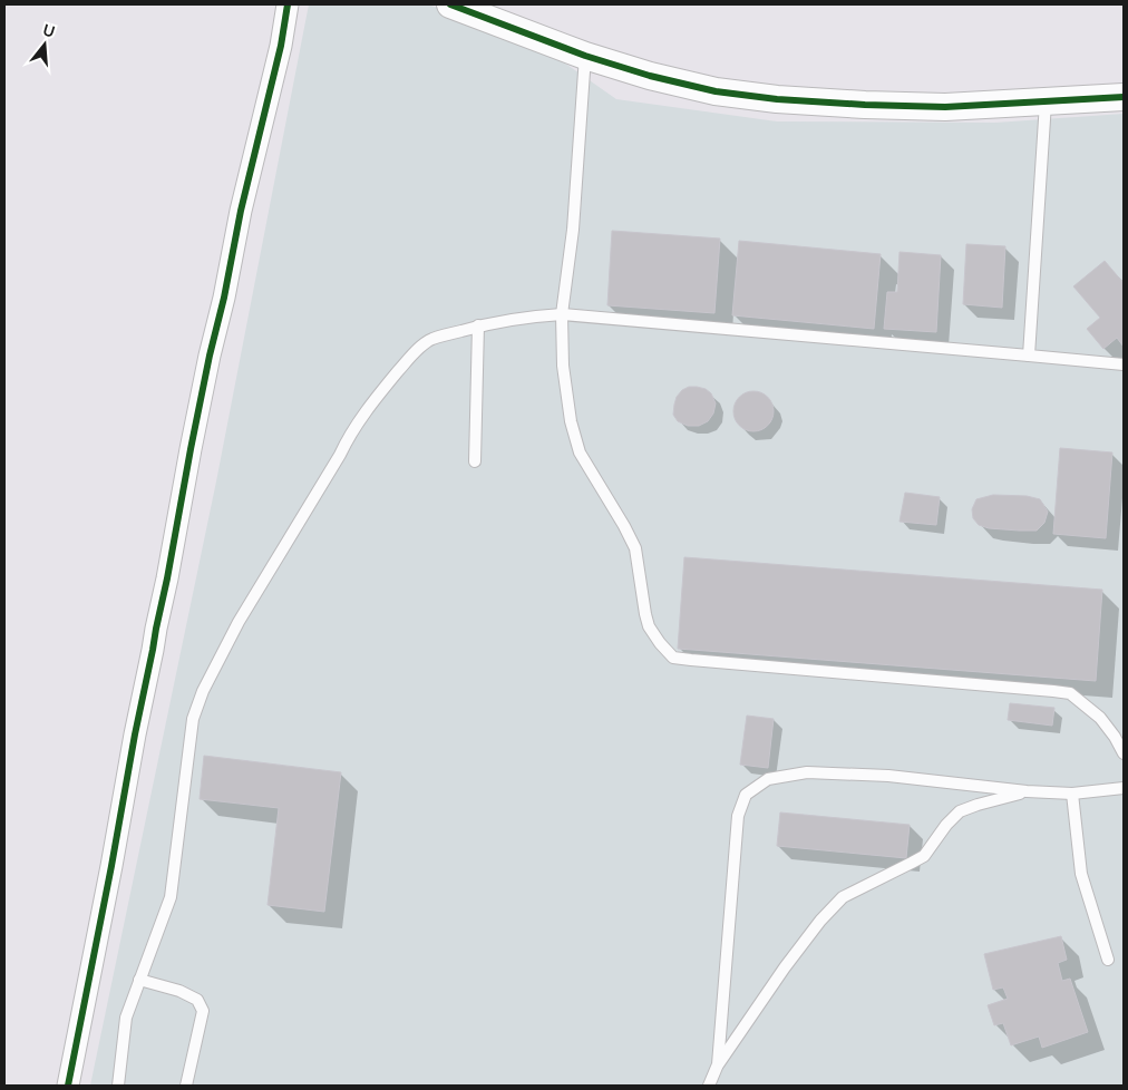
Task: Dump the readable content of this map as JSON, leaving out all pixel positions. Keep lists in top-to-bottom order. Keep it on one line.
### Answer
{"north":"top"}
